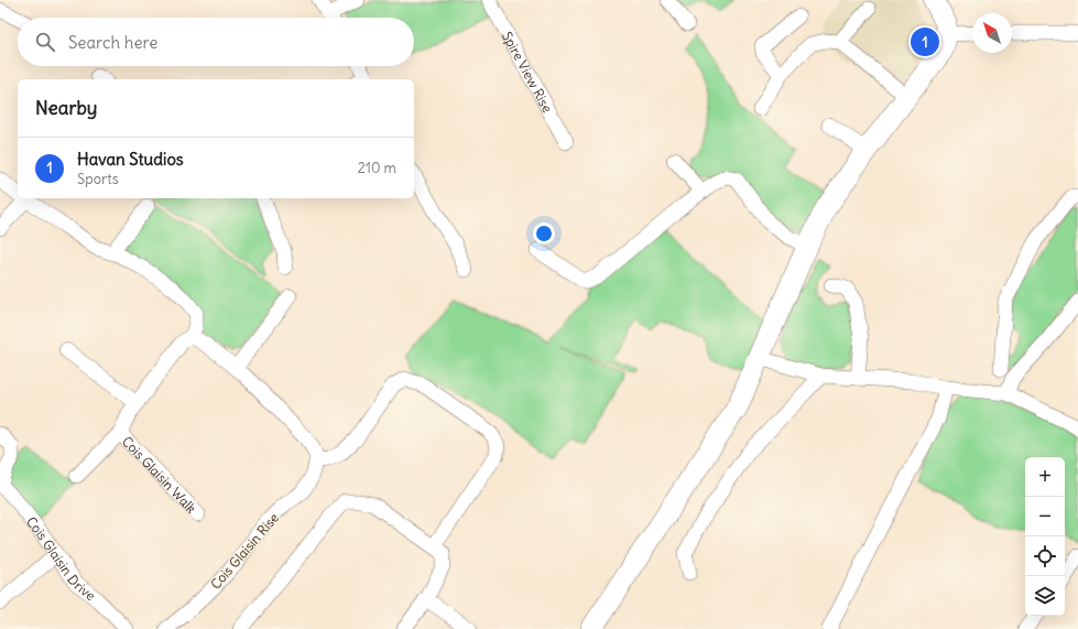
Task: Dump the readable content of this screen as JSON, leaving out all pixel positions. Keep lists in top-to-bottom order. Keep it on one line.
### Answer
{"streets":{"street":["Spire View Rise","Cois Glaisin Walk","Cois Glaisin Rise","Cois Glaisin Drive"]},"north":"top left","page":{"search":"Search here","pins":"1","heading":"Nearby","list":[{"mark":"1","name":"Havan Studios","note":"Sports","value":"210 m"}],"map_buttons":["+","−"]}}
